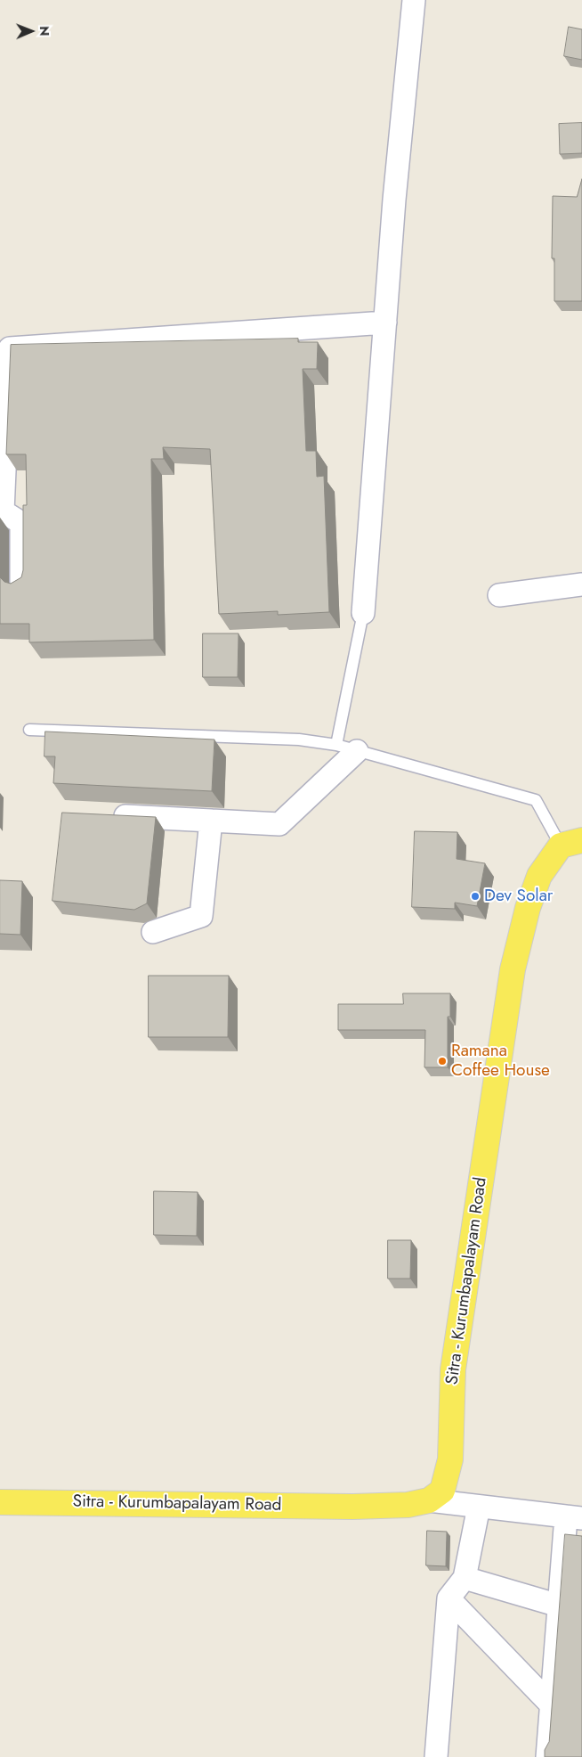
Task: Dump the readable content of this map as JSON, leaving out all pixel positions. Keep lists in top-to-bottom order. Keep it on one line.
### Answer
{"streets":{"main road":["Sitra - Kurumbapalayam Road"]},"places":["Dev Solar","Ramana Coffee House"],"north":"right"}
